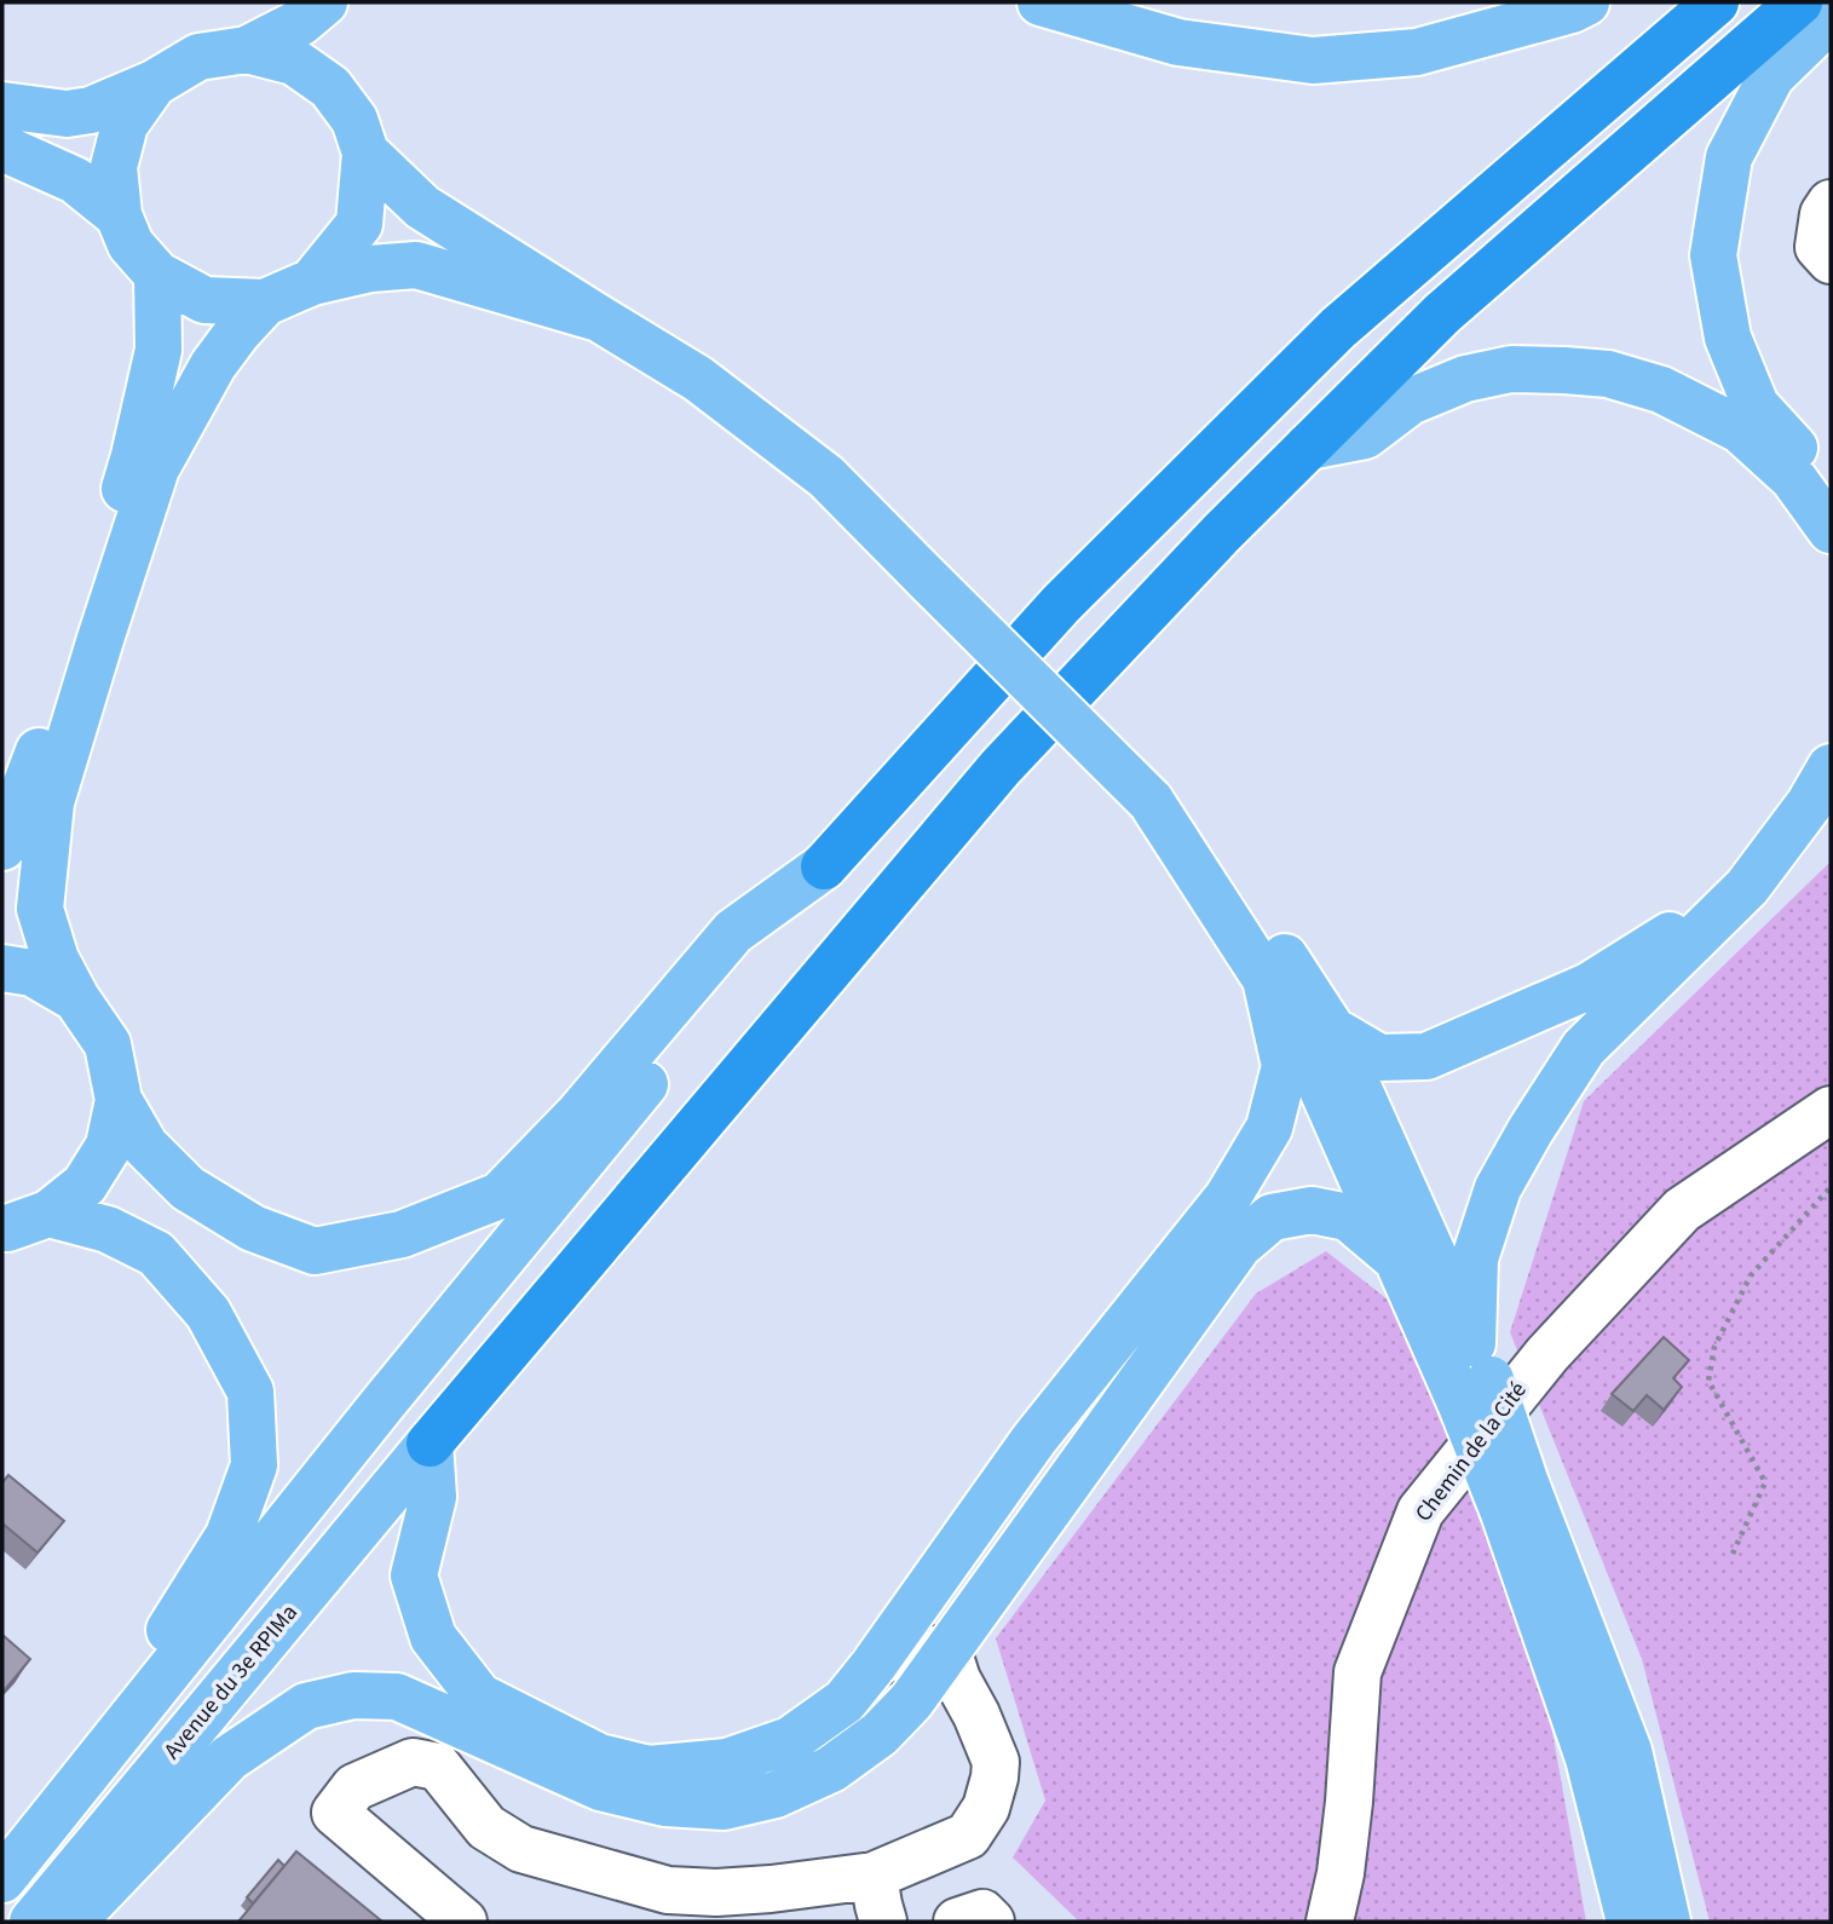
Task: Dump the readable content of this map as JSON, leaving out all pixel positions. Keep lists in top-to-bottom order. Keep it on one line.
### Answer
{"streets":{"main road":["Avenue du 3e RPIMa"],"street":["Chemin de la Cité"]}}
